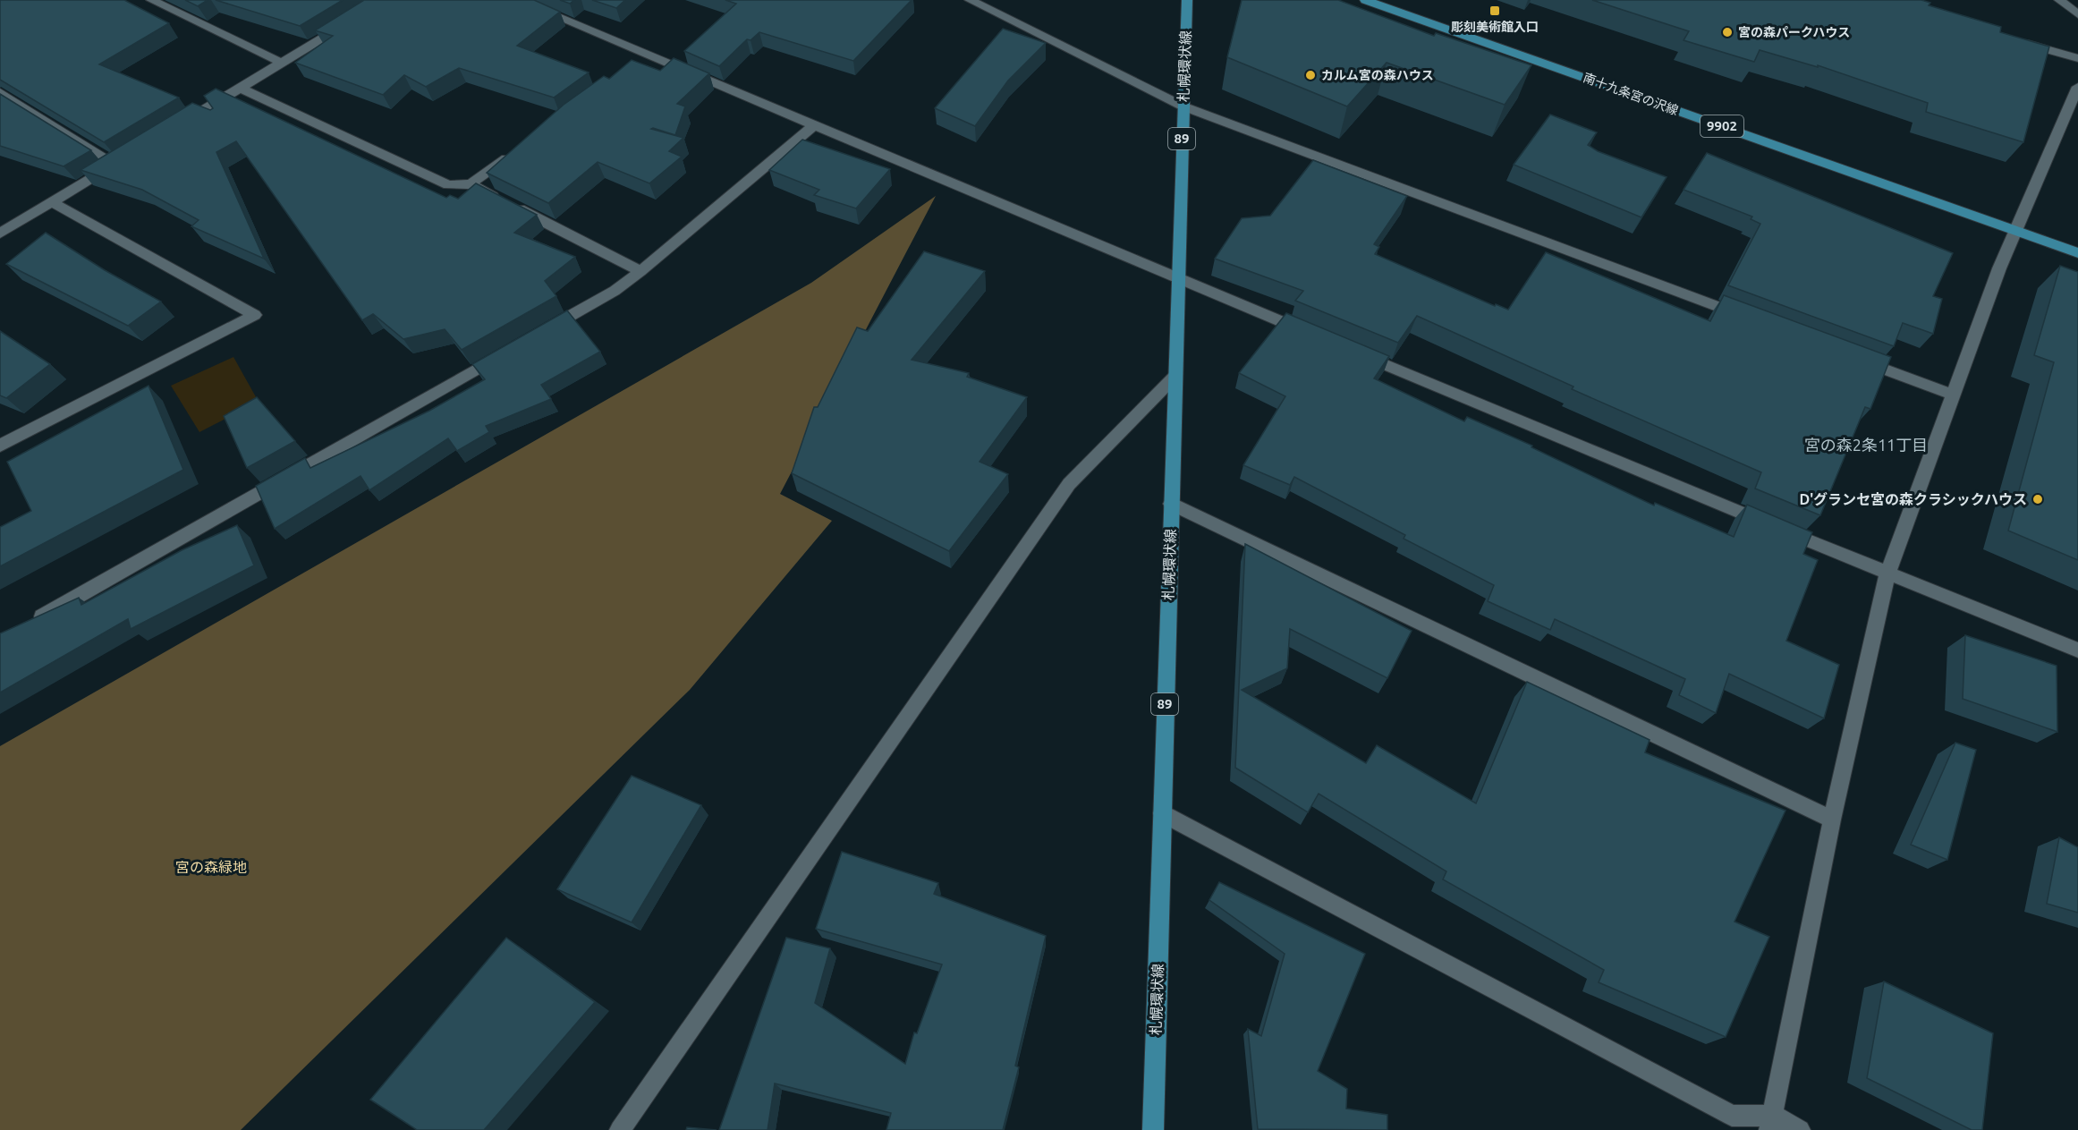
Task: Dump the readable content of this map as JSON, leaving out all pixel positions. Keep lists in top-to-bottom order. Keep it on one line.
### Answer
{"streets":{"main road":["札幌環状線","南十九条宮の沢線","9902","89"]},"districts":["宮の森2条11丁目"],"parks":["宮の森緑地"],"places":{"transit":["彫刻美術館入口"],"other":["宮の森パークハウス","カルム宮の森ハウス","D'グランセ宮の森クラシックハウス"]}}
